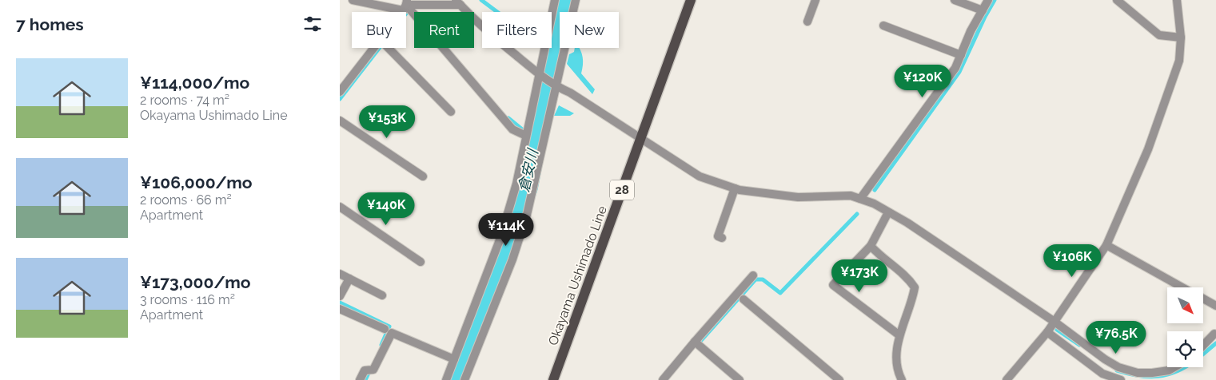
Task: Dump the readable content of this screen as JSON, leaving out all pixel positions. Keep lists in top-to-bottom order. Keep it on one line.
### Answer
{"streets":{"main road":["28","Okayama Ushimado Line"]},"water":["倉安川"],"north":"bottom right","page":{"heading":"7 homes","chip":["Buy","Rent","Filters","New"],"list":[{"name":"¥114,000/mo","note":"2 rooms · 74 m² · Okayama Ushimado Line"},{"name":"¥106,000/mo","note":"2 rooms · 66 m² · Apartment"},{"name":"¥173,000/mo","note":"3 rooms · 116 m² · Apartment"}],"price":["¥120K","¥153K","¥140K","¥114K","¥106K","¥173K","¥76.5K"]}}
